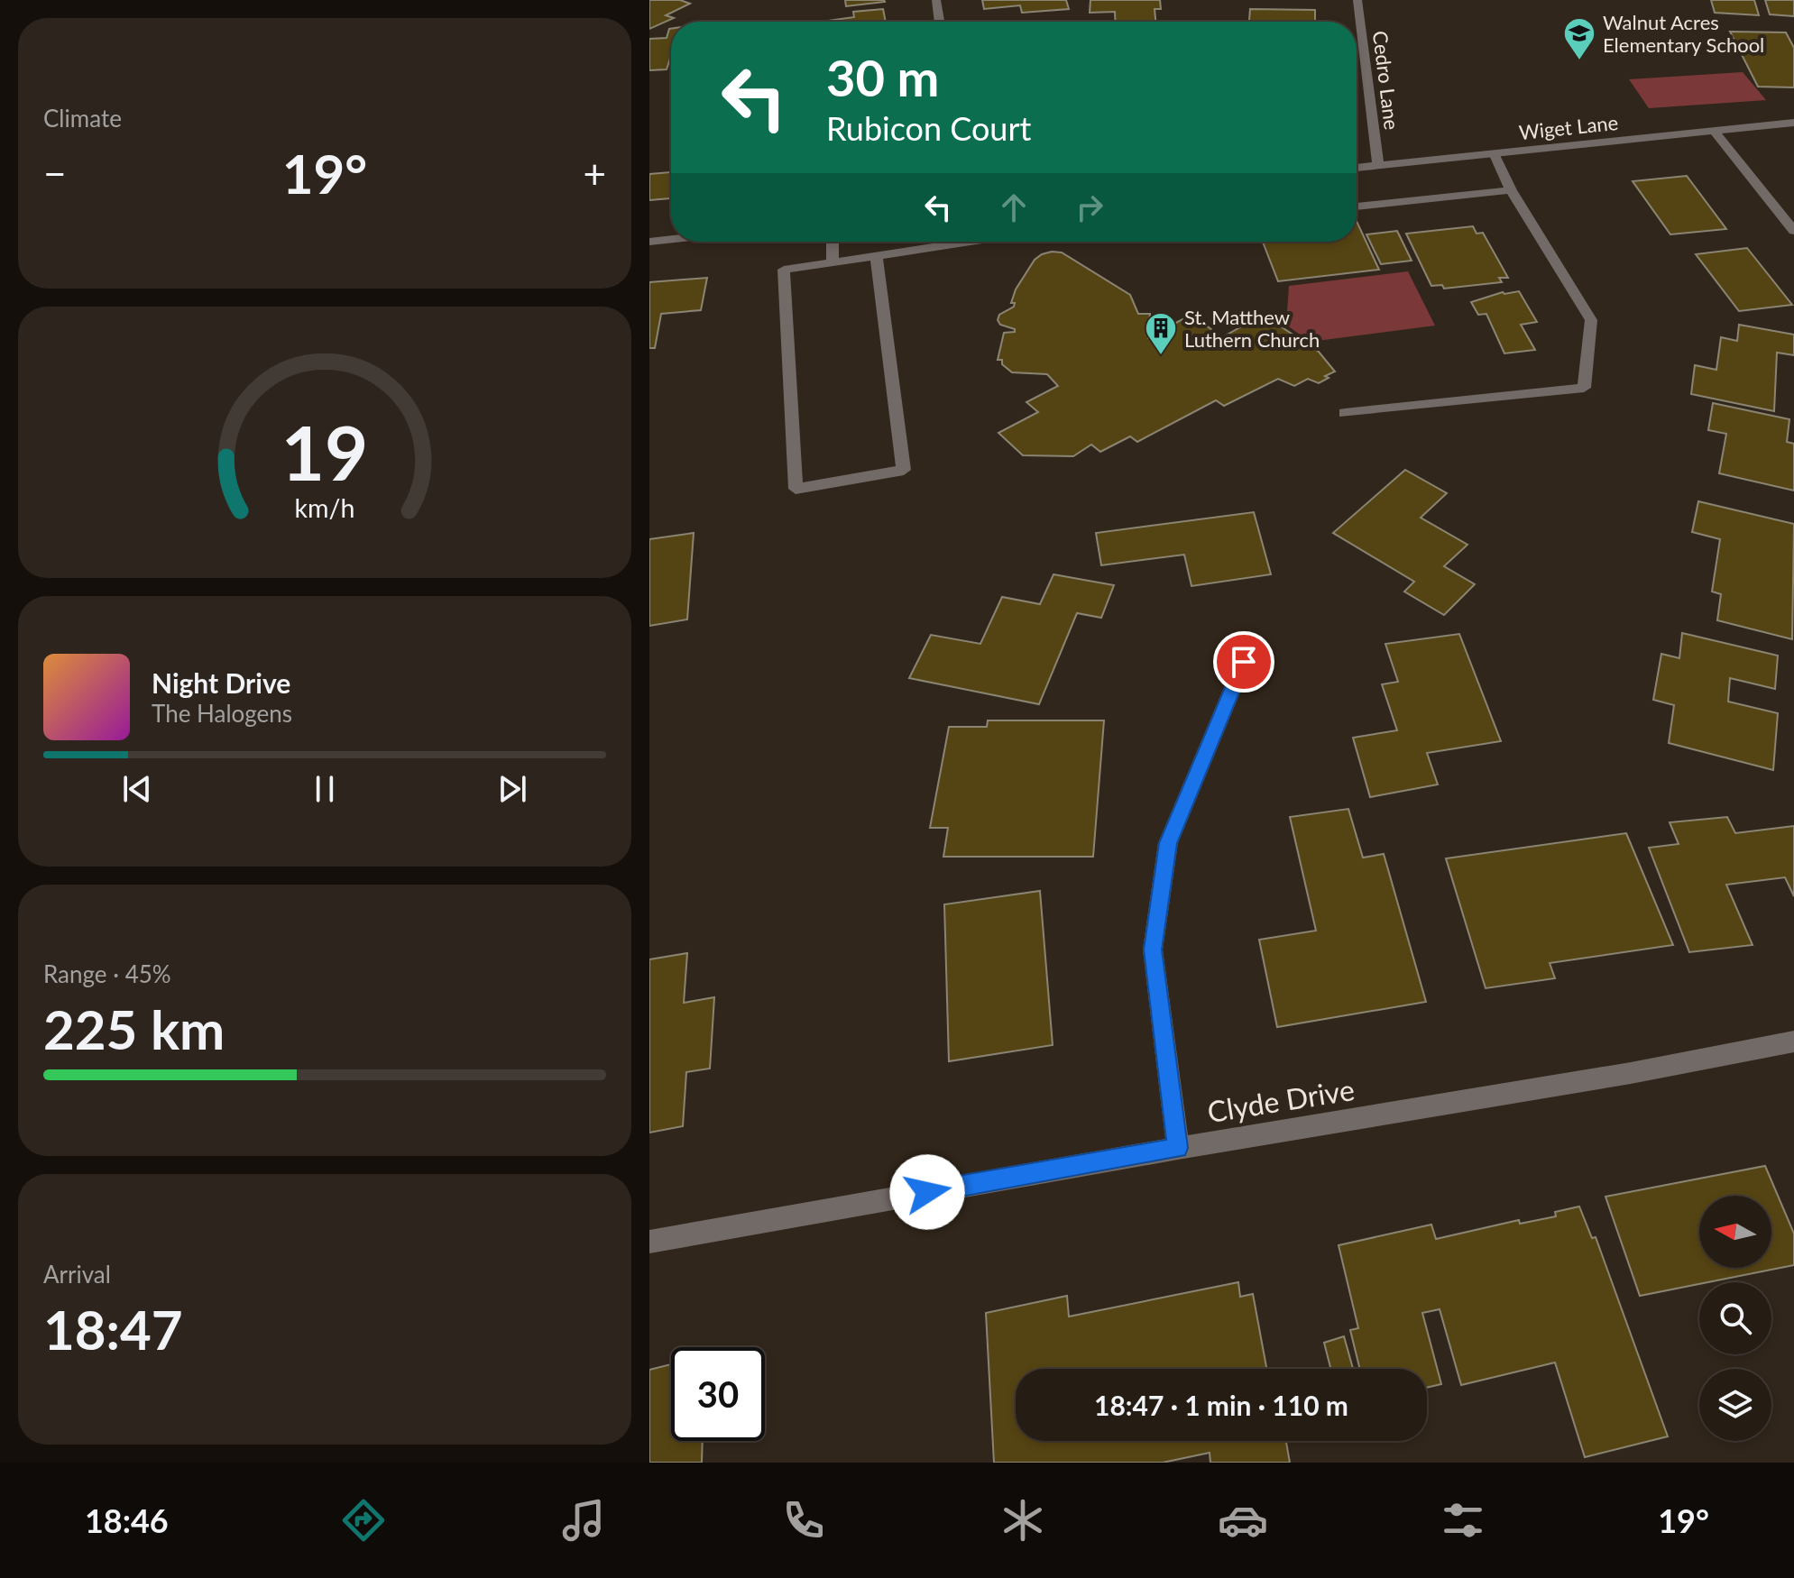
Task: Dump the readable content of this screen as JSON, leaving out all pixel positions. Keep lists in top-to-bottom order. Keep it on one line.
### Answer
{"streets":{"street":["Cedro Lane","Wiget Lane","Clyde Drive"]},"crossings":[["Cedro Lane","Wiget Lane"]],"places":{"school or university":["Walnut Acres Elementary School"],"building":["St. Matthew Luthern Church"]},"north":"left","page":{"tile":["Climate",["Range · 45%","225 km"],["Arrival","18:47"]],"turn":["30 m","Rubicon Court"],"heat":["−","19°","+"],"song":["Night Drive","The Halogens"],"limit":"30","trip":"18:47 · 1 min · 110 m","tabs":["18:46","19°"],"gauge":["19","km/h"]}}
